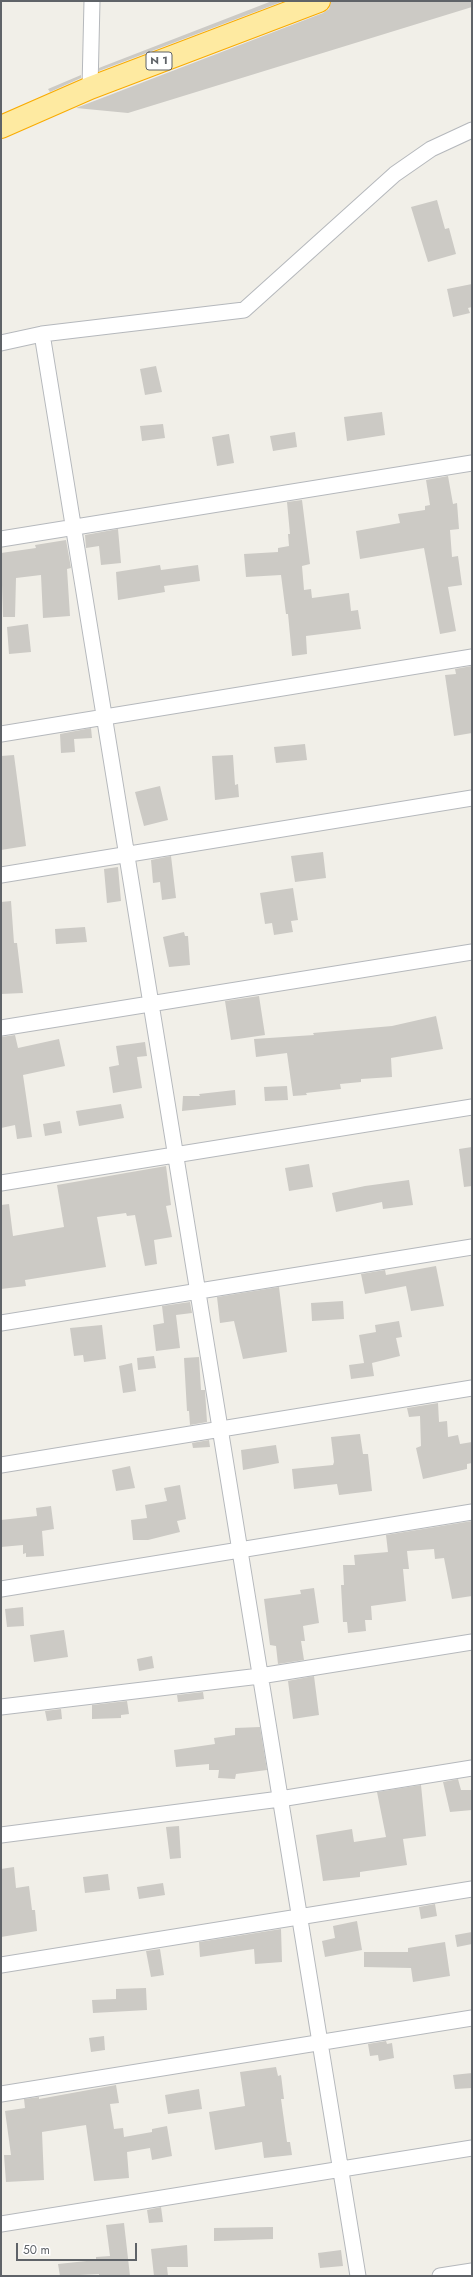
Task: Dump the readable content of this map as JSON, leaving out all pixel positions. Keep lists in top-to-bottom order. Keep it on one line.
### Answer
{"streets":{"highway":["N 1"]},"scale_bar":"50 m"}
